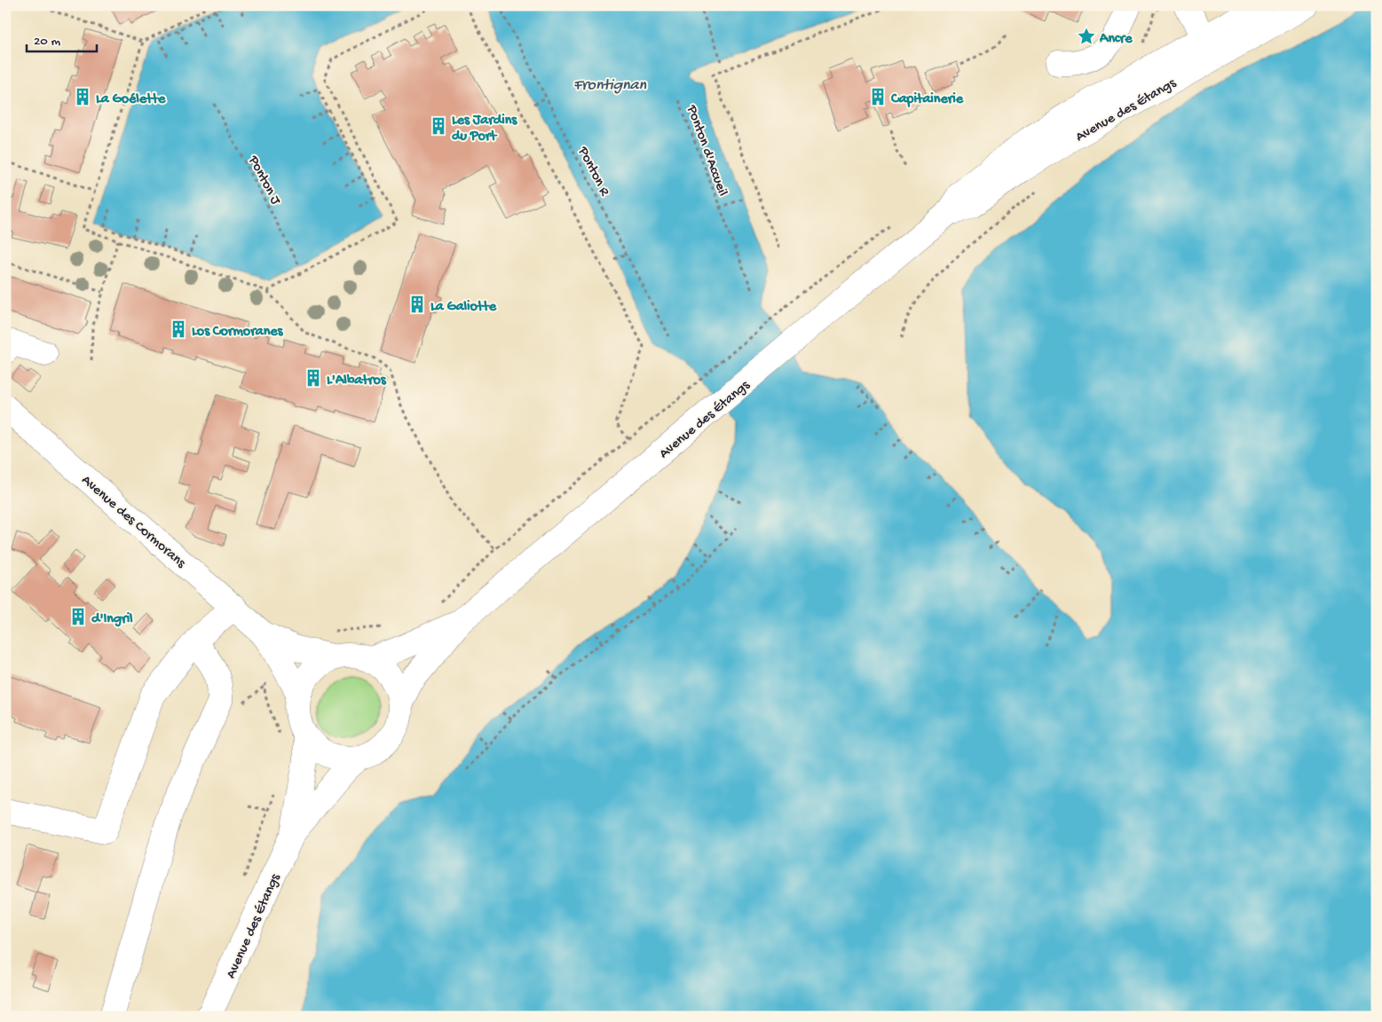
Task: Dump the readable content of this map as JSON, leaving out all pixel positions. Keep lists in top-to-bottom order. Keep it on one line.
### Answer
{"streets":{"street":["Avenue des Étangs","Avenue des Cormorans"],"path":["Ponton d'Accueil","Ponton R","Ponton J"]},"crossings":[["Avenue des Étangs","Avenue des Cormorans"]],"water":["Frontignan"],"places":{"place":["Ancre"],"building":["La Goélette","Capitainerie","Les Jardins du Port","La Galiotte","Los Cormoranes","L'Albatros","d'Ingril"]},"scale_bar":"20 m"}
